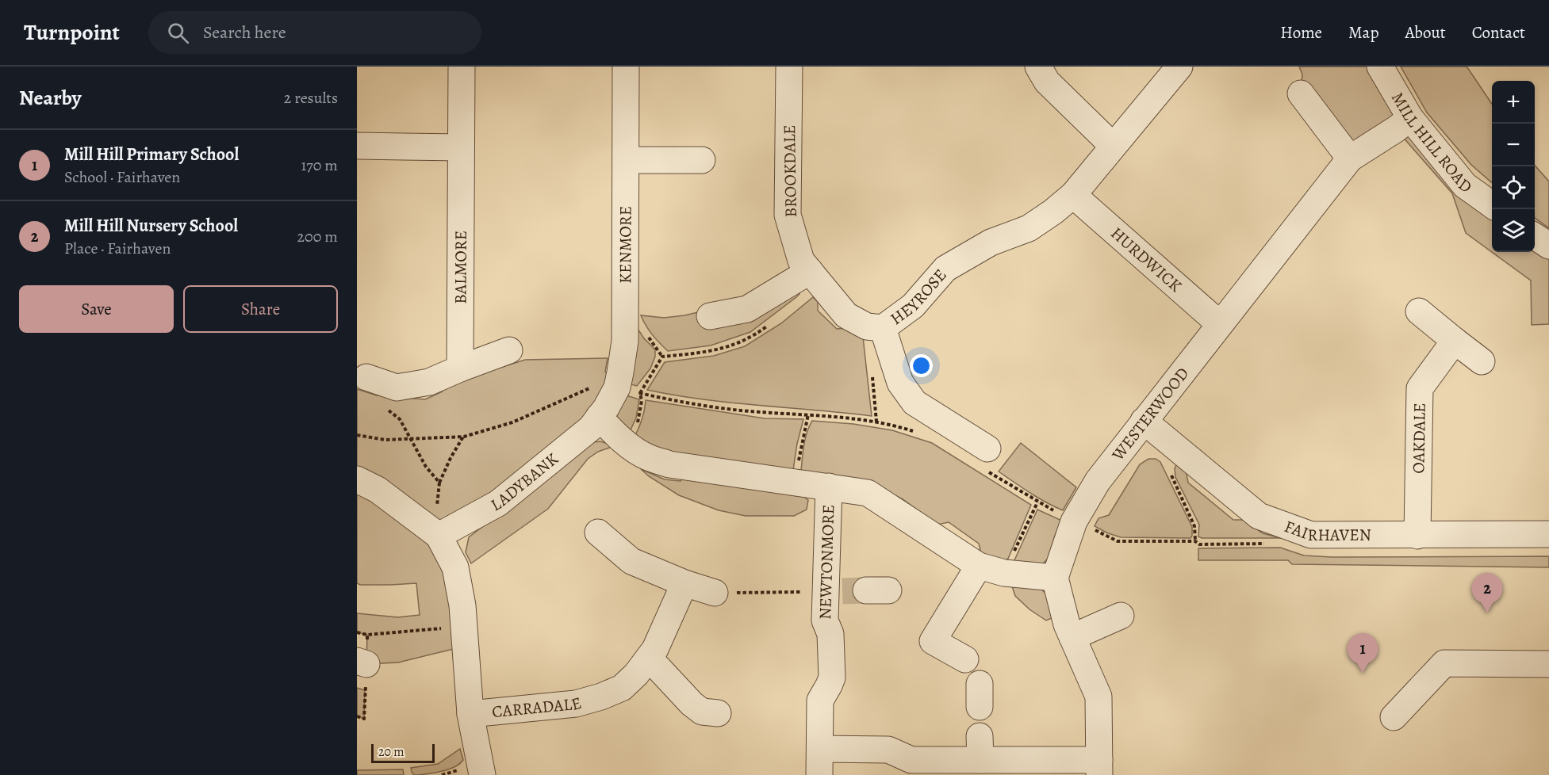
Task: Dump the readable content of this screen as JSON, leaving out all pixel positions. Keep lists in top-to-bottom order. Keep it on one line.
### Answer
{"streets":{"street":["MILL HILL ROAD","BROOKDALE","KENMORE","HURDWICK","BALMORE","HEYROSE","WESTERWOOD","OAKDALE","LADYBANK","FAIRHAVEN","NEWTONMORE","CARRADALE"]},"crossings":[["MILL HILL ROAD","WESTERWOOD"],["BROOKDALE","HEYROSE"],["KENMORE","LADYBANK"],["KENMORE","NEWTONMORE"],["HURDWICK","HEYROSE"],["HURDWICK","WESTERWOOD"],["WESTERWOOD","FAIRHAVEN"],["WESTERWOOD","NEWTONMORE"],["OAKDALE","FAIRHAVEN"],["LADYBANK","NEWTONMORE"]],"scale_bar":"20 m","page":{"header":"Turnpoint","search":"Search here","nav":["Home","Map","About","Contact"],"heading":["Nearby","2 results"],"map_buttons":["+","−"],"list":[{"mark":"1","name":"Mill Hill Primary School","note":"School · Fairhaven","value":"170 m"},{"mark":"2","name":"Mill Hill Nursery School","note":"Place · Fairhaven","value":"200 m"}],"buttons":["Save","Share"],"pins":["2","1"],"scale":"20 m"}}
